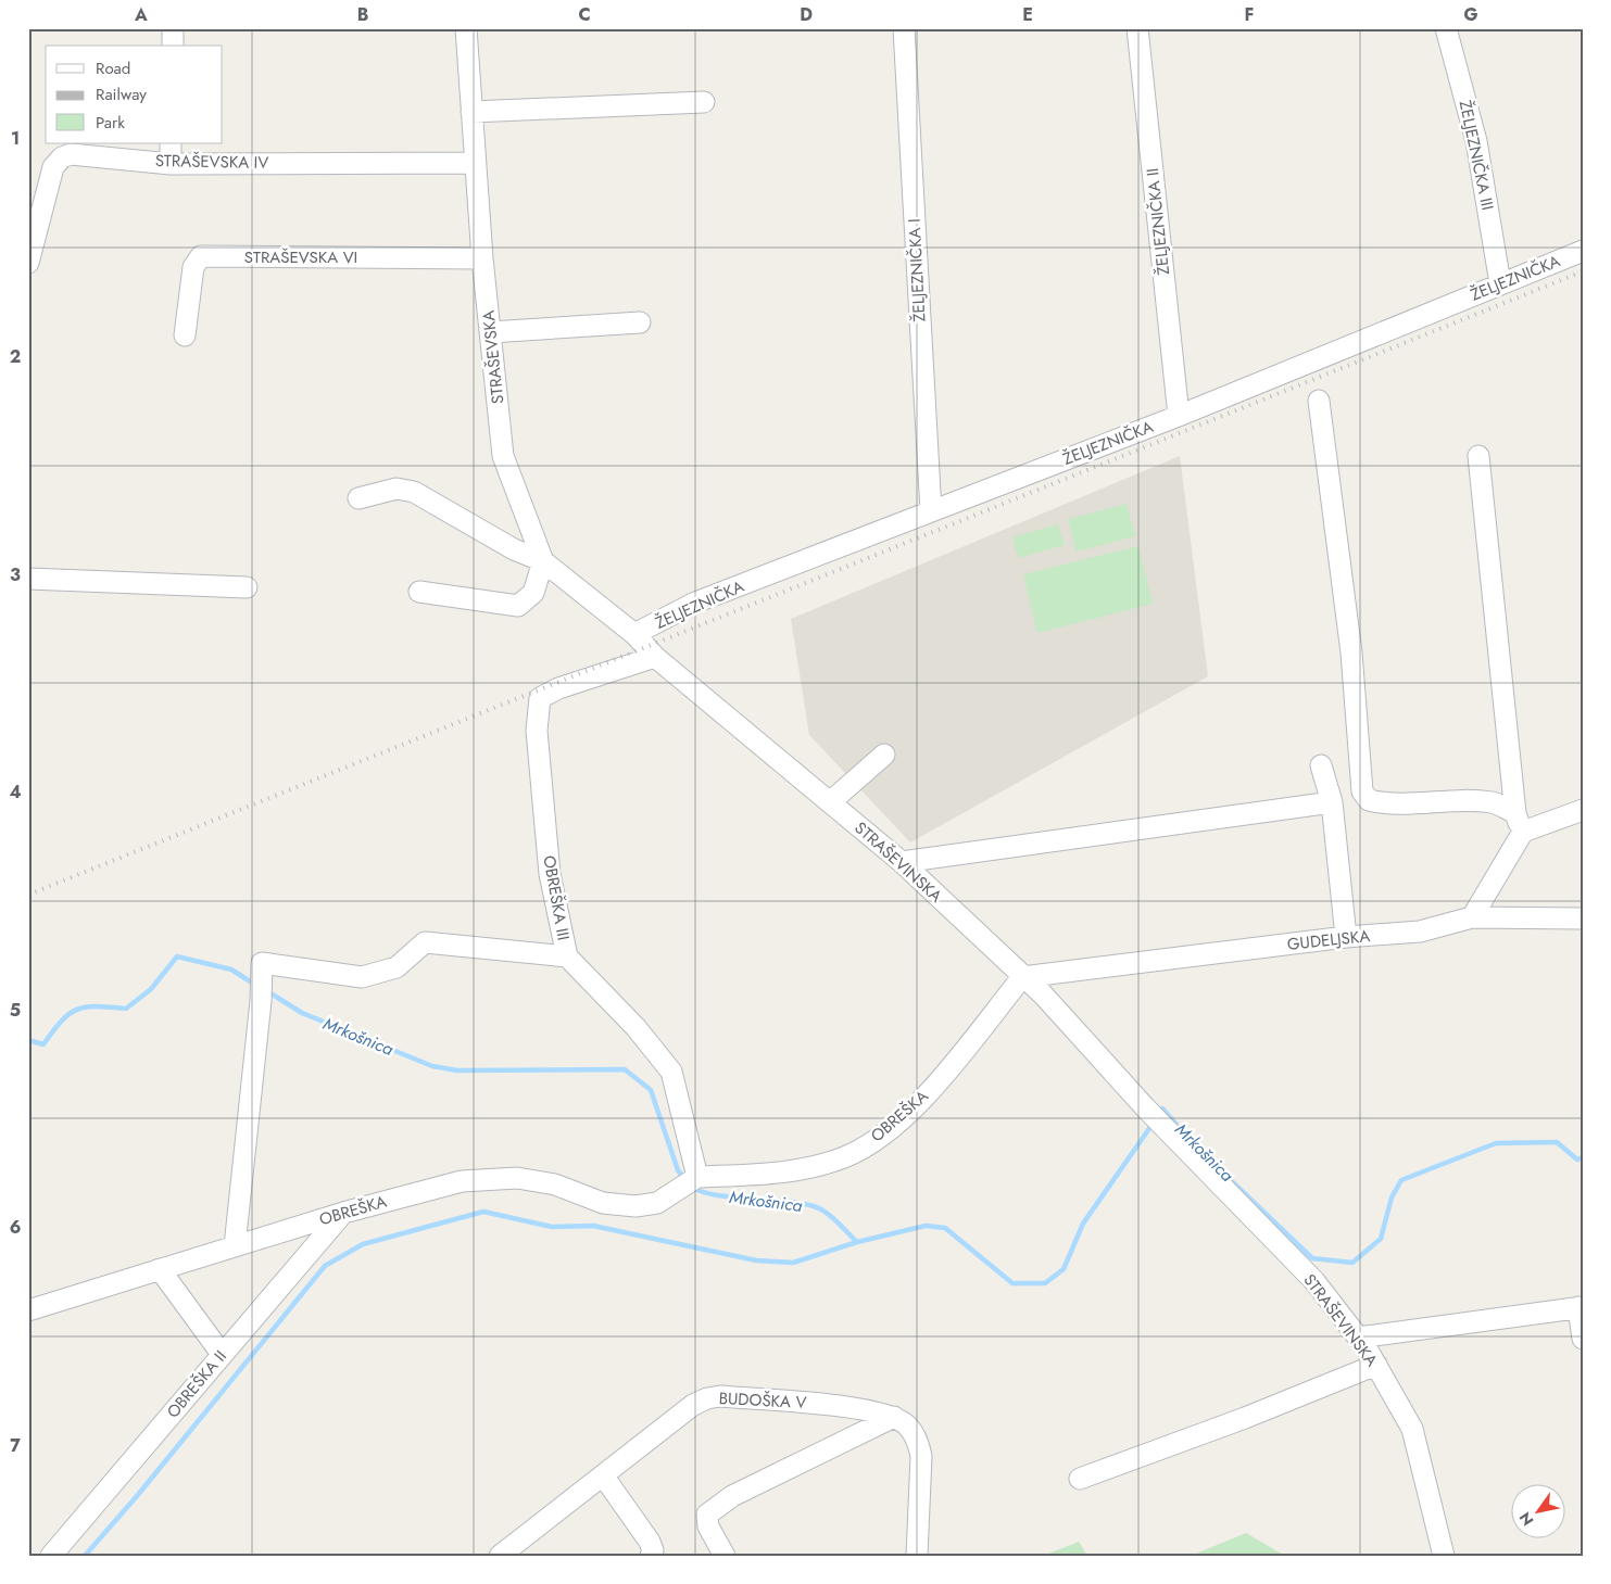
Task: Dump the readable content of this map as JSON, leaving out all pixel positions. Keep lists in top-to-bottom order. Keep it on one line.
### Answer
{"streets":{"street":["ŽELJEZNIČKA III","STRAŠEVSKA IV","ŽELJEZNIČKA II","STRAŠEVSKA VI","ŽELJEZNIČKA I","ŽELJEZNIČKA","STRAŠEVSKA","STRAŠEVINSKA","OBREŠKA III","GUDELJSKA","OBREŠKA","OBREŠKA II","BUDOŠKA V"]},"crossings":[["ŽELJEZNIČKA III","ŽELJEZNIČKA"],["STRAŠEVSKA IV","STRAŠEVSKA"],["ŽELJEZNIČKA II","ŽELJEZNIČKA"],["STRAŠEVSKA VI","STRAŠEVSKA"],["ŽELJEZNIČKA I","ŽELJEZNIČKA"],["ŽELJEZNIČKA","STRAŠEVINSKA"],["STRAŠEVINSKA","OBREŠKA III"],["STRAŠEVINSKA","GUDELJSKA"],["STRAŠEVINSKA","OBREŠKA"],["OBREŠKA III","OBREŠKA"],["GUDELJSKA","OBREŠKA"],["OBREŠKA","OBREŠKA II"]],"water":["Mrkošnica"],"legend":["Road","Railway","Park"],"north":"bottom left","grid":{"columns":["A","B","C","D","E","F","G"],"rows":["1","2","3","4","5","6","7"]}}
